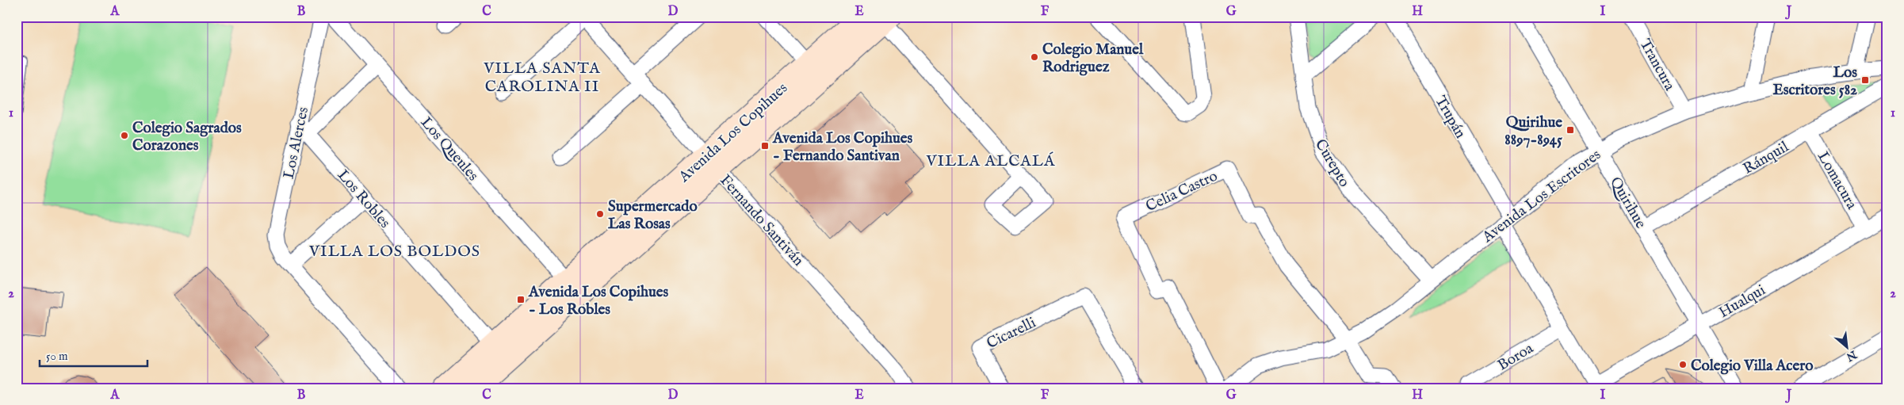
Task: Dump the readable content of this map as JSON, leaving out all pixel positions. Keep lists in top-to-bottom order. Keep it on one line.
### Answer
{"streets":{"main road":["Avenida Los Copihues"],"street":["Trancura","Trupán","Los Alerces","Los Queules","Ránquil","Curepto","Lomacura","Celia Castro","Avenida Los Escritores","Los Robles","Quirihue","Fernando Santiván","Hualqui","Cicarelli","Boroa"]},"crossings":[["Trancura","Avenida Los Escritores"],["Trupán","Avenida Los Escritores"],["Trupán","Hualqui"],["Trupán","Boroa"],["Avenida Los Copihues","Los Queules"],["Avenida Los Copihues","Los Robles"],["Avenida Los Copihues","Fernando Santiván"],["Los Alerces","Los Queules"],["Los Alerces","Los Robles"],["Ránquil","Lomacura"],["Ránquil","Quirihue"],["Curepto","Avenida Los Escritores"],["Lomacura","Hualqui"],["Celia Castro","Avenida Los Escritores"],["Avenida Los Escritores","Quirihue"],["Quirihue","Hualqui"]],"districts":["VILLA SANTA CAROLINA II","VILLA ALCALÁ","VILLA LOS BOLDOS"],"places":{"other":["Colegio Manuel Rodriguez","Colegio Sagrados Corazones","Supermercado Las Rosas","Colegio Villa Acero"],"transit":["Los Escritores 582","Quirihue 8897-8945","Avenida Los Copihues - Fernando Santivan","Avenida Los Copihues - Los Robles"]},"scale_bar":"50 m","north":"bottom right","grid":{"columns":["A","B","C","D","E","F","G","H","I","J"],"rows":["1","2"]}}
